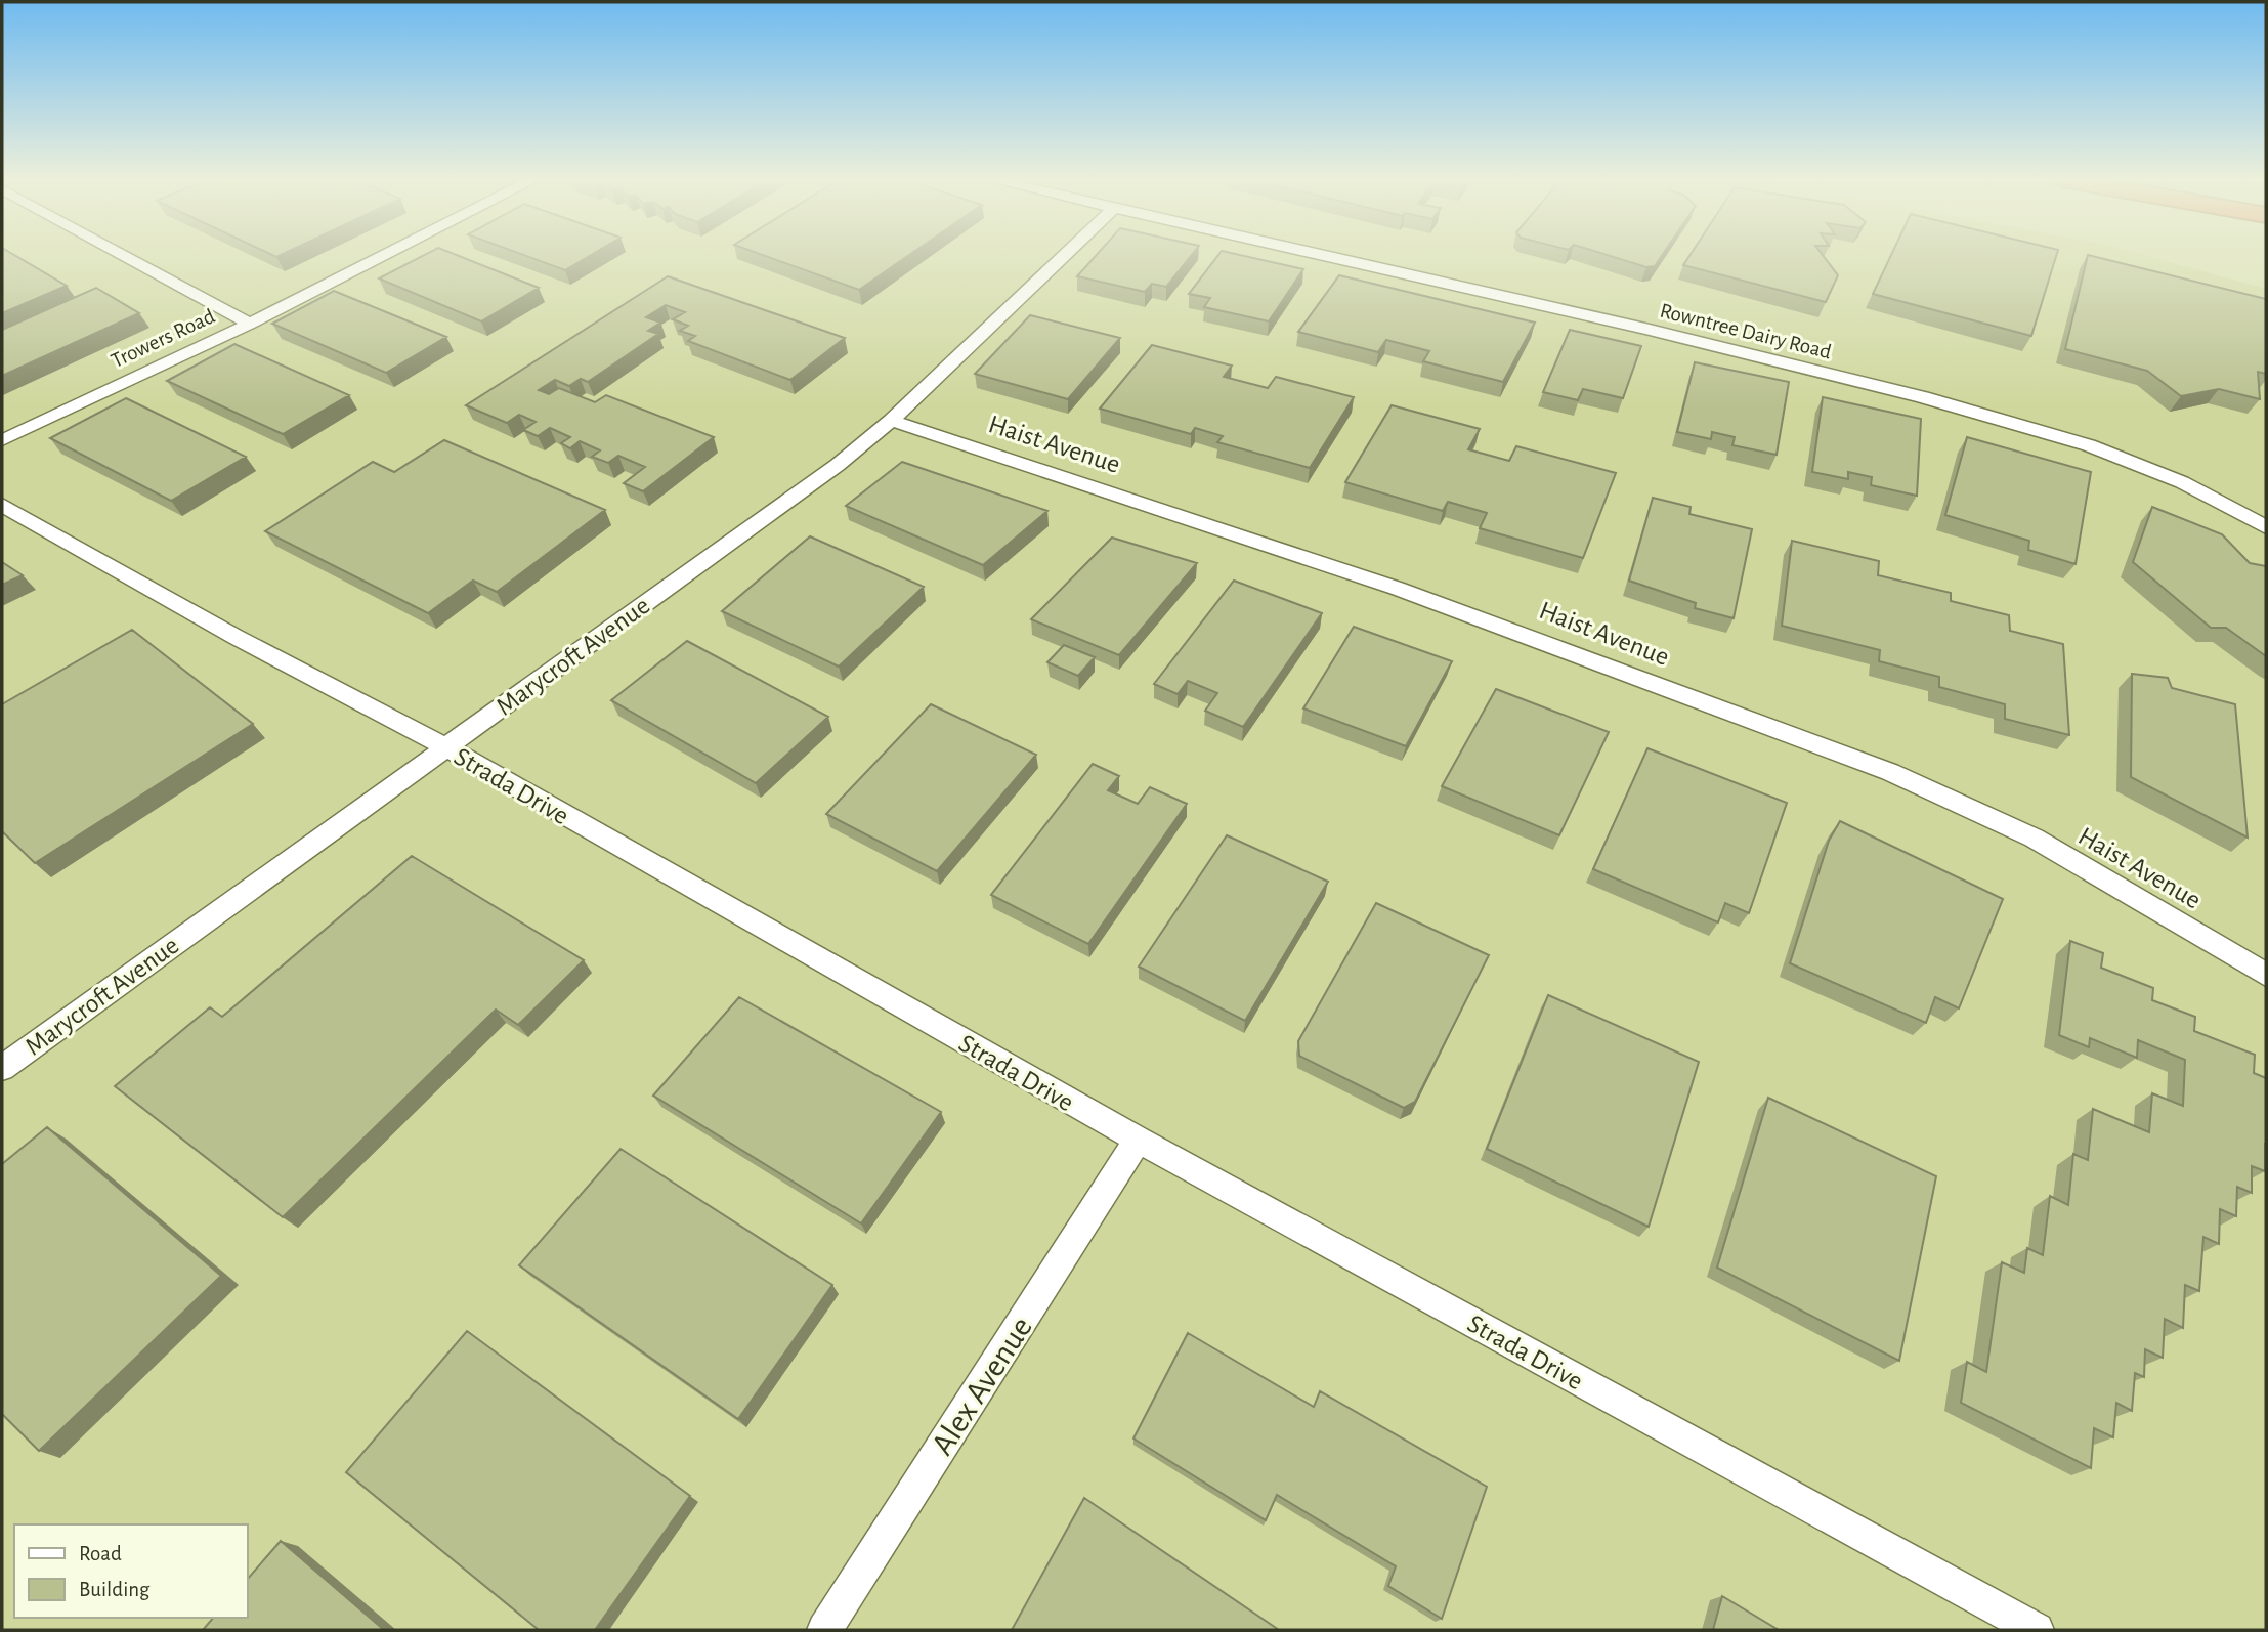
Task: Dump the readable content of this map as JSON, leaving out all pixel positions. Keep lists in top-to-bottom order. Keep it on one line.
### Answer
{"streets":{"street":["Rowntree Dairy Road","Trowers Road","Haist Avenue","Marycroft Avenue","Strada Drive","Alex Avenue"]},"crossings":[["Haist Avenue","Marycroft Avenue"],["Marycroft Avenue","Strada Drive"],["Strada Drive","Alex Avenue"]],"legend":["Road","Building"]}
